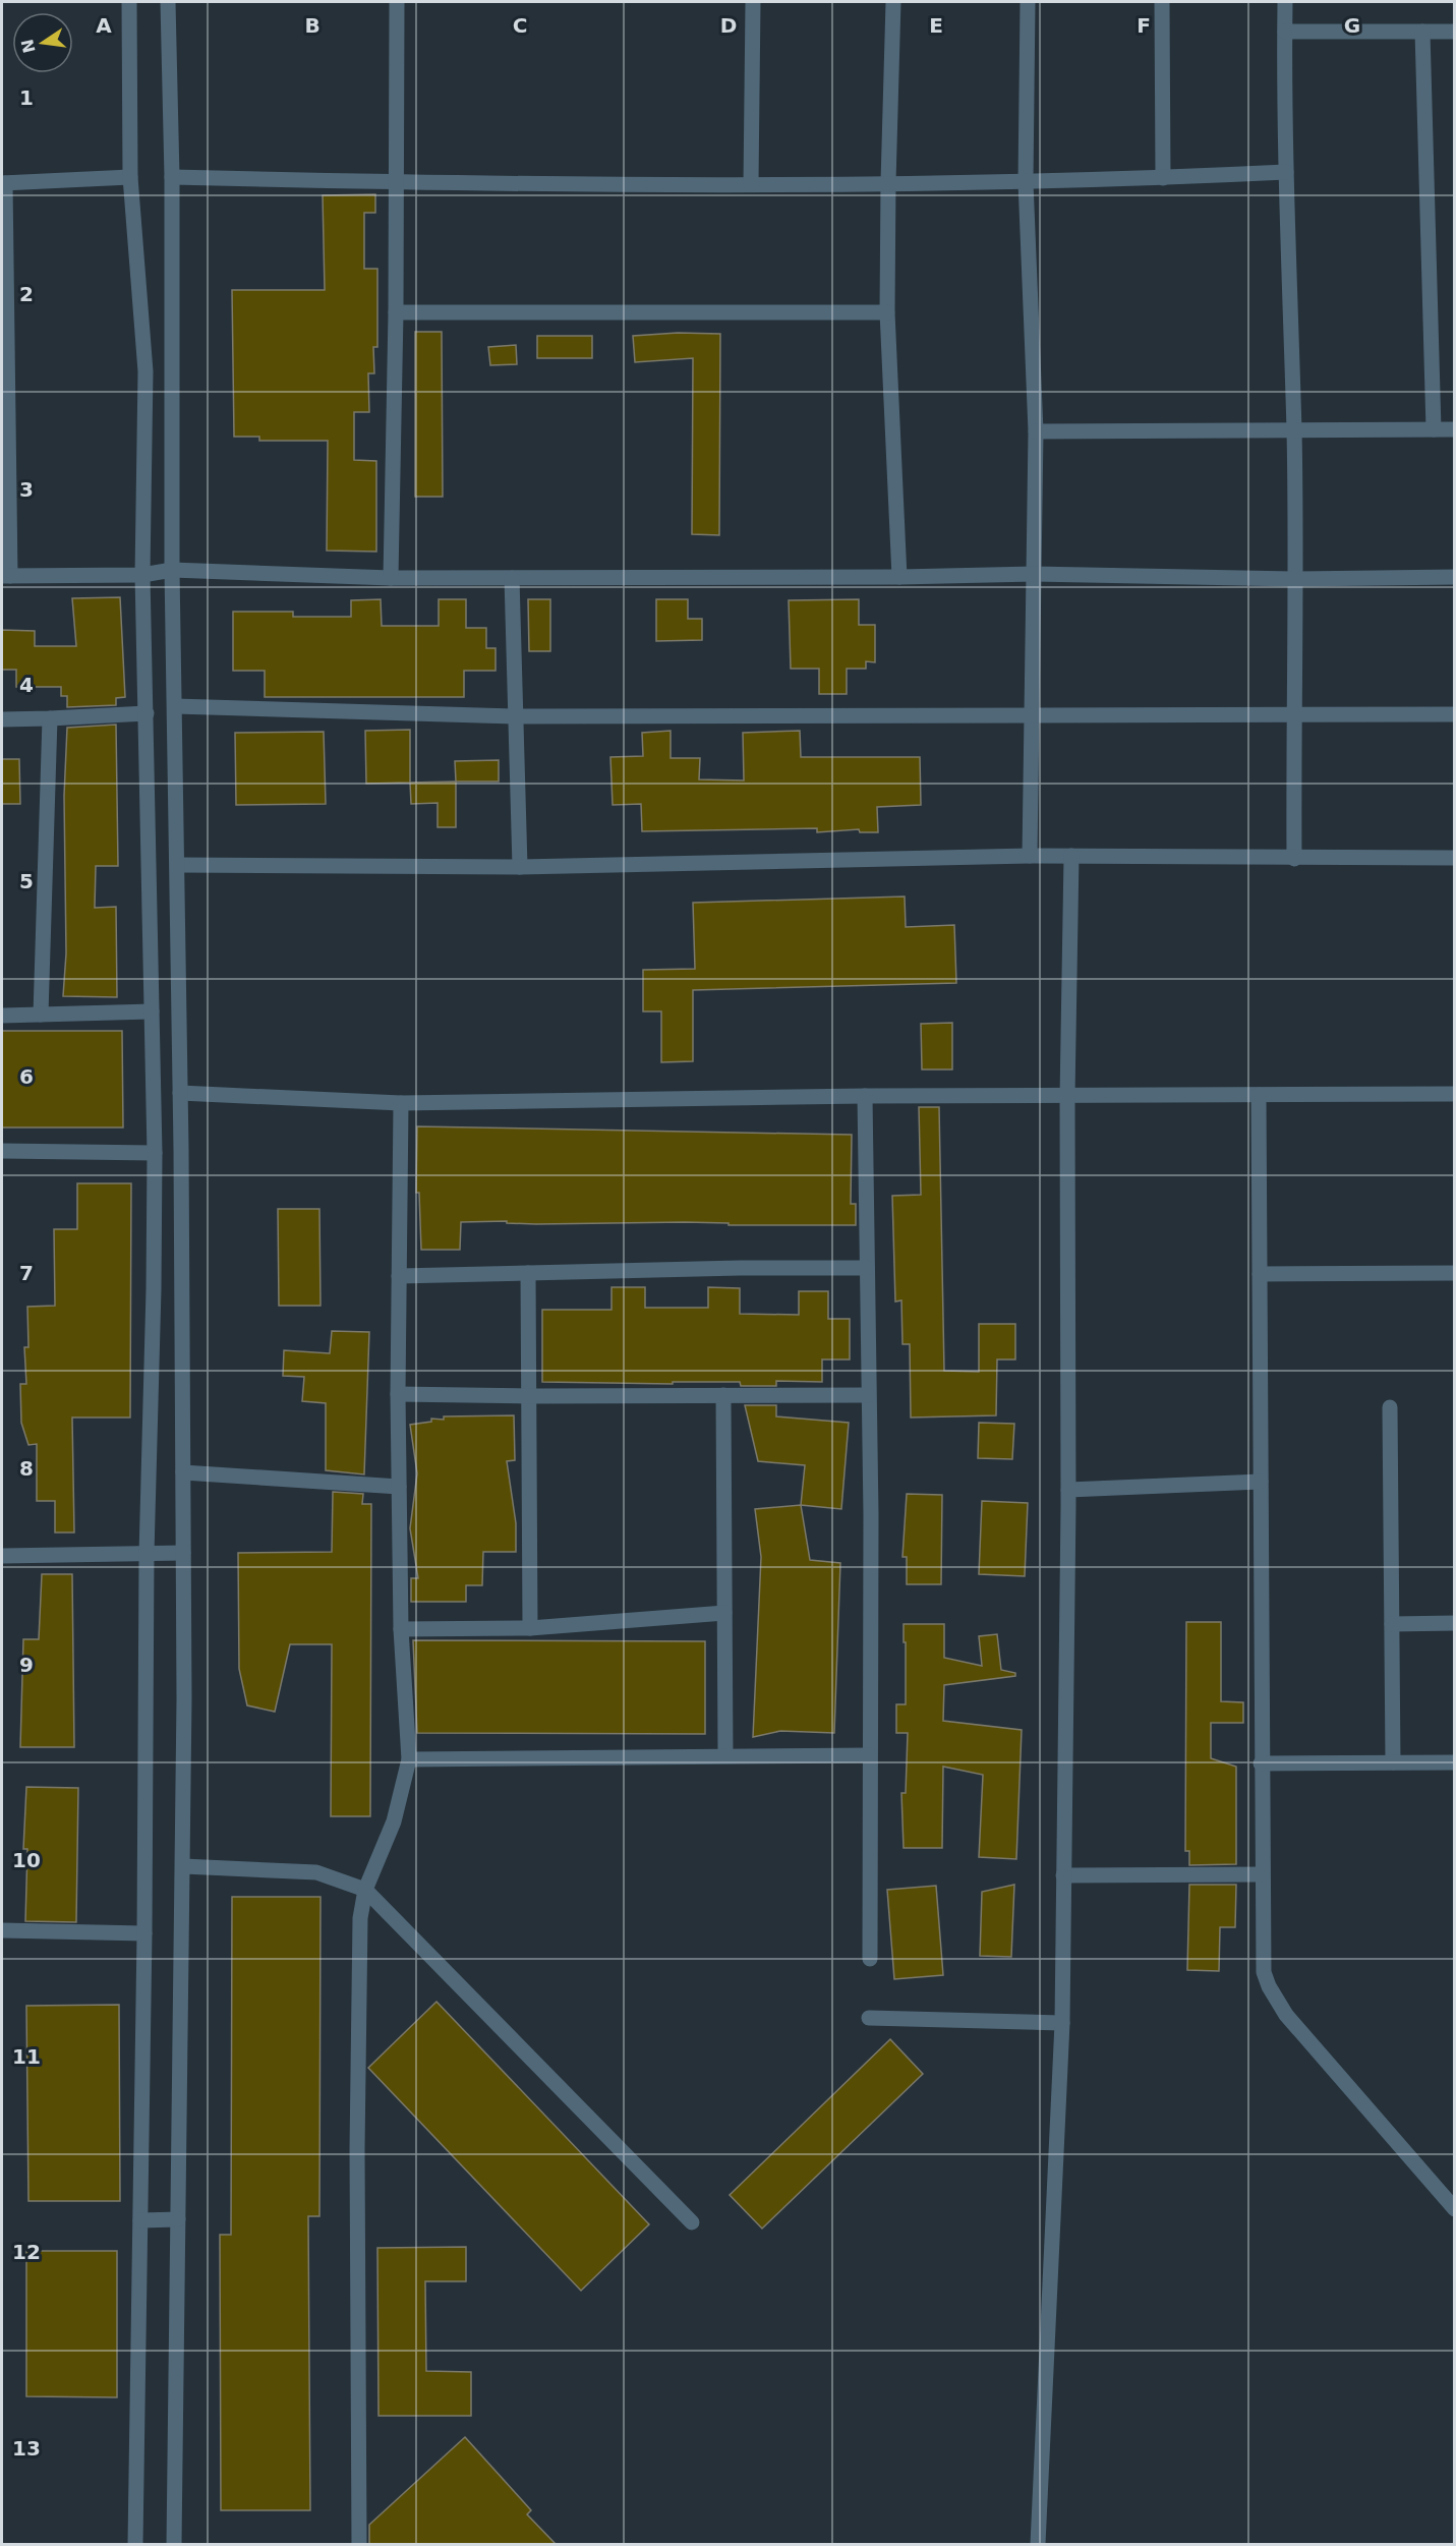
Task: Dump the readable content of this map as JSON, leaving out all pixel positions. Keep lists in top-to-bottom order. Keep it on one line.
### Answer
{"north":"left","grid":{"columns":["A","B","C","D","E","F","G"],"rows":["1","2","3","4","5","6","7","8","9","10","11","12","13"]}}
